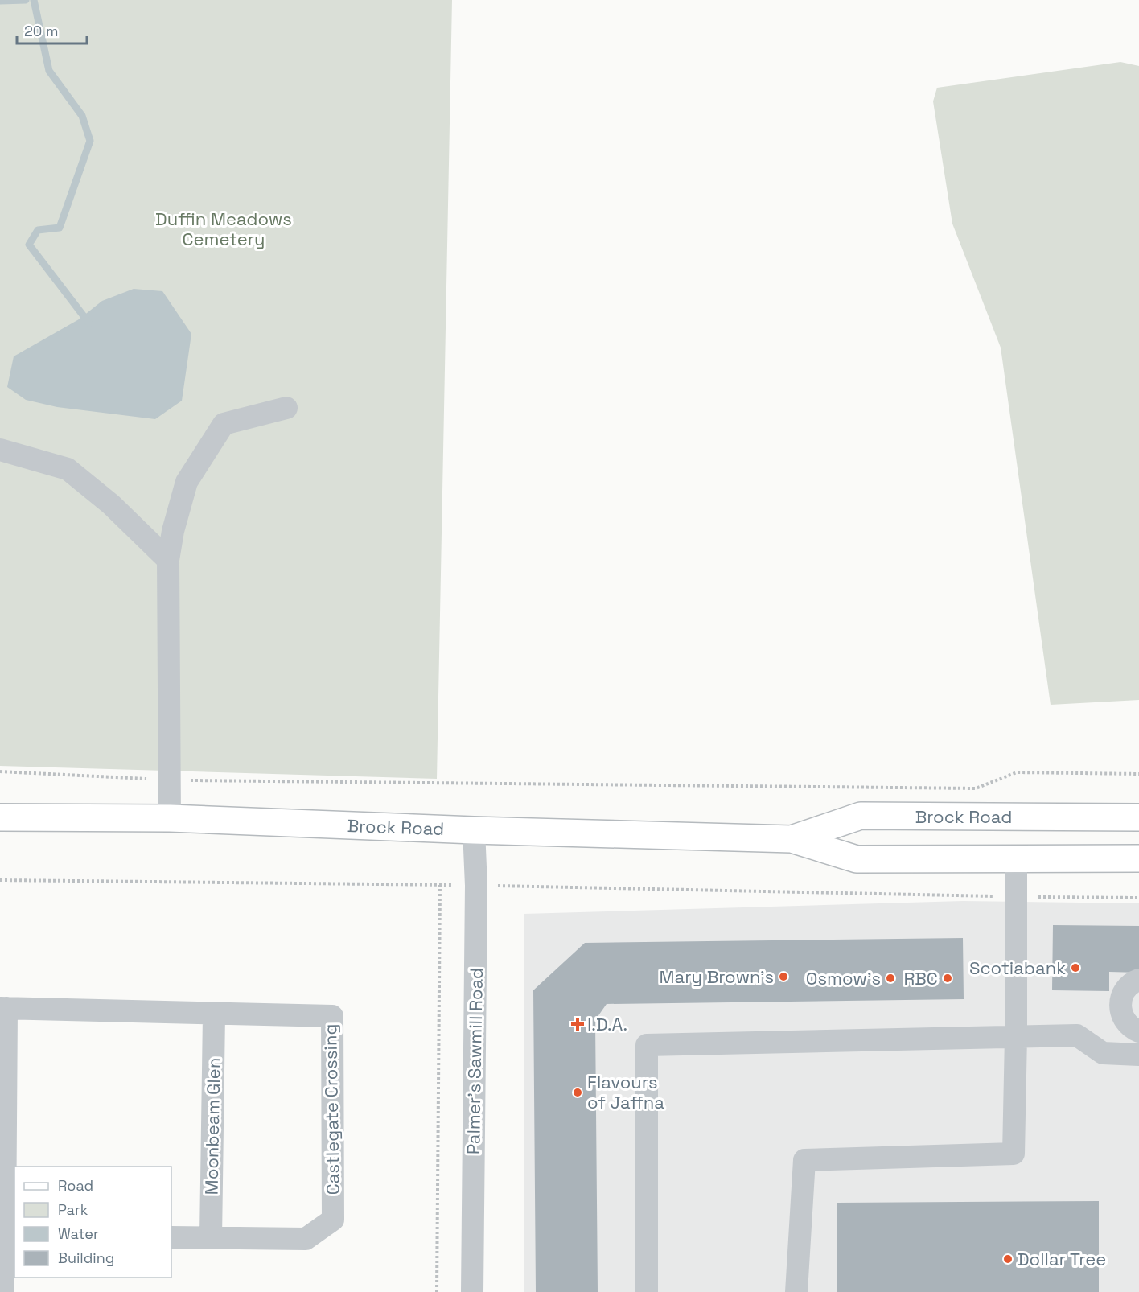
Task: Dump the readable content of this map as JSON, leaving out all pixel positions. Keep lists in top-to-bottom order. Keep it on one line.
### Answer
{"streets":{"main road":["Brock Road"],"street":["Palmer's Sawmill Road","Castlegate Crossing","Moonbeam Glen"]},"crossings":[["Brock Road","Palmer's Sawmill Road"],["Castlegate Crossing","Moonbeam Glen"]],"parks":["Duffin Meadows Cemetery"],"places":{"other":["Scotiabank","Mary Brown's","Osmow's","RBC","Flavours of Jaffna","Dollar Tree"],"health":["I.D.A."]},"legend":["Road","Park","Water","Building"],"scale_bar":"20 m"}
